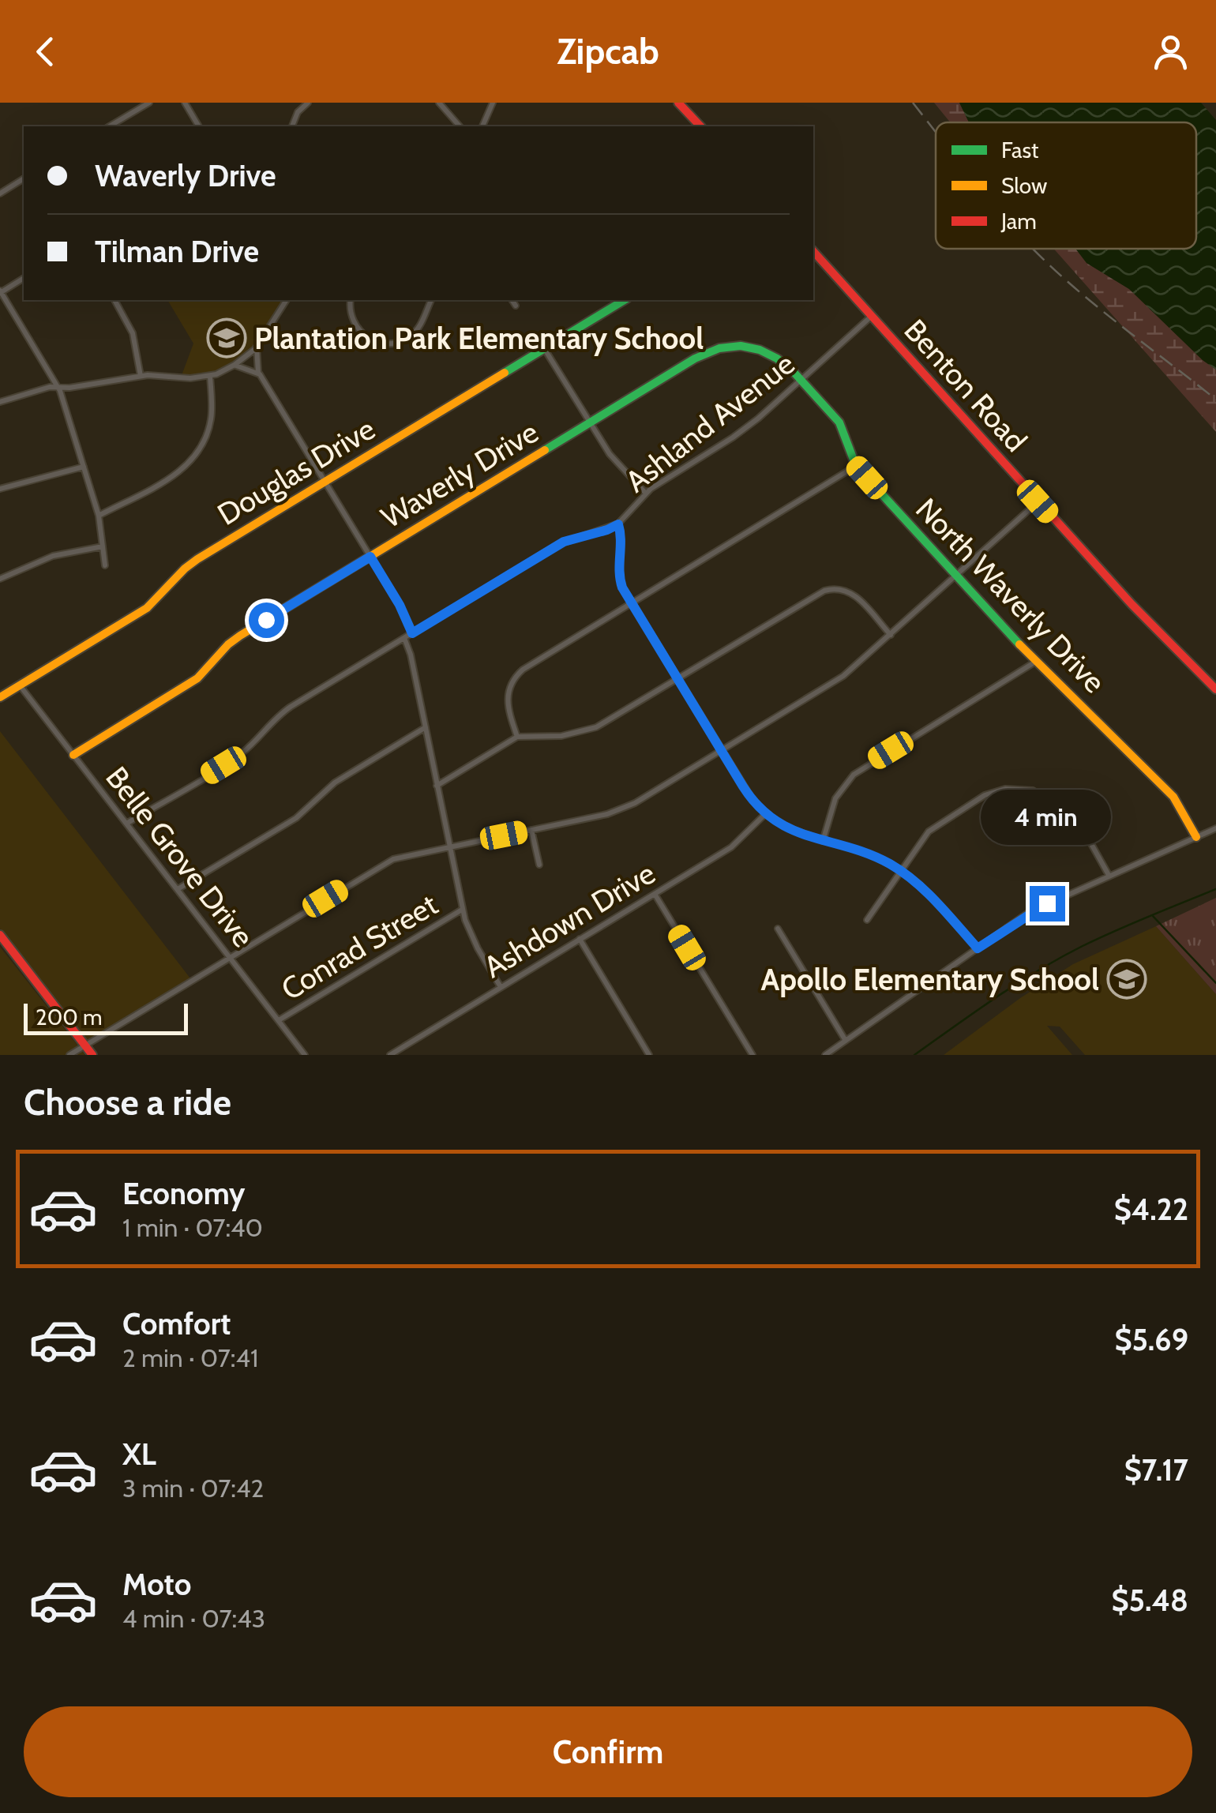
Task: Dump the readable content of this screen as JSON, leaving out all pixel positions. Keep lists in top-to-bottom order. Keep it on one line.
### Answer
{"streets":{"street":["Benton Road","Ashland Avenue","Douglas Drive","Waverly Drive","North Waverly Drive","Belle Grove Drive","Ashdown Drive","Conrad Street"]},"crossings":[["Benton Road","Ashland Avenue"],["Ashland Avenue","Waverly Drive"],["Ashland Avenue","North Waverly Drive"],["Ashland Avenue","Belle Grove Drive"],["Douglas Drive","Belle Grove Drive"],["Waverly Drive","North Waverly Drive"],["Waverly Drive","Belle Grove Drive"],["Belle Grove Drive","Conrad Street"]],"places":{"school or university":["Plantation Park Elementary School","Apollo Elementary School"]},"legend":["Fast","Slow","Jam"],"scale_bar":"200 m","page":{"header":"Zipcab","banner":["Waverly Drive","Tilman Drive"],"bubble":"4 min","scale":"200 m","heading":"Choose a ride","list":[{"name":"Economy","note":"1 min · 07:40","value":"$4.22"},{"name":"Comfort","note":"2 min · 07:41","value":"$5.69"},{"name":"XL","note":"3 min · 07:42","value":"$7.17"},{"name":"Moto","note":"4 min · 07:43","value":"$5.48"}],"buttons":"Confirm"}}
